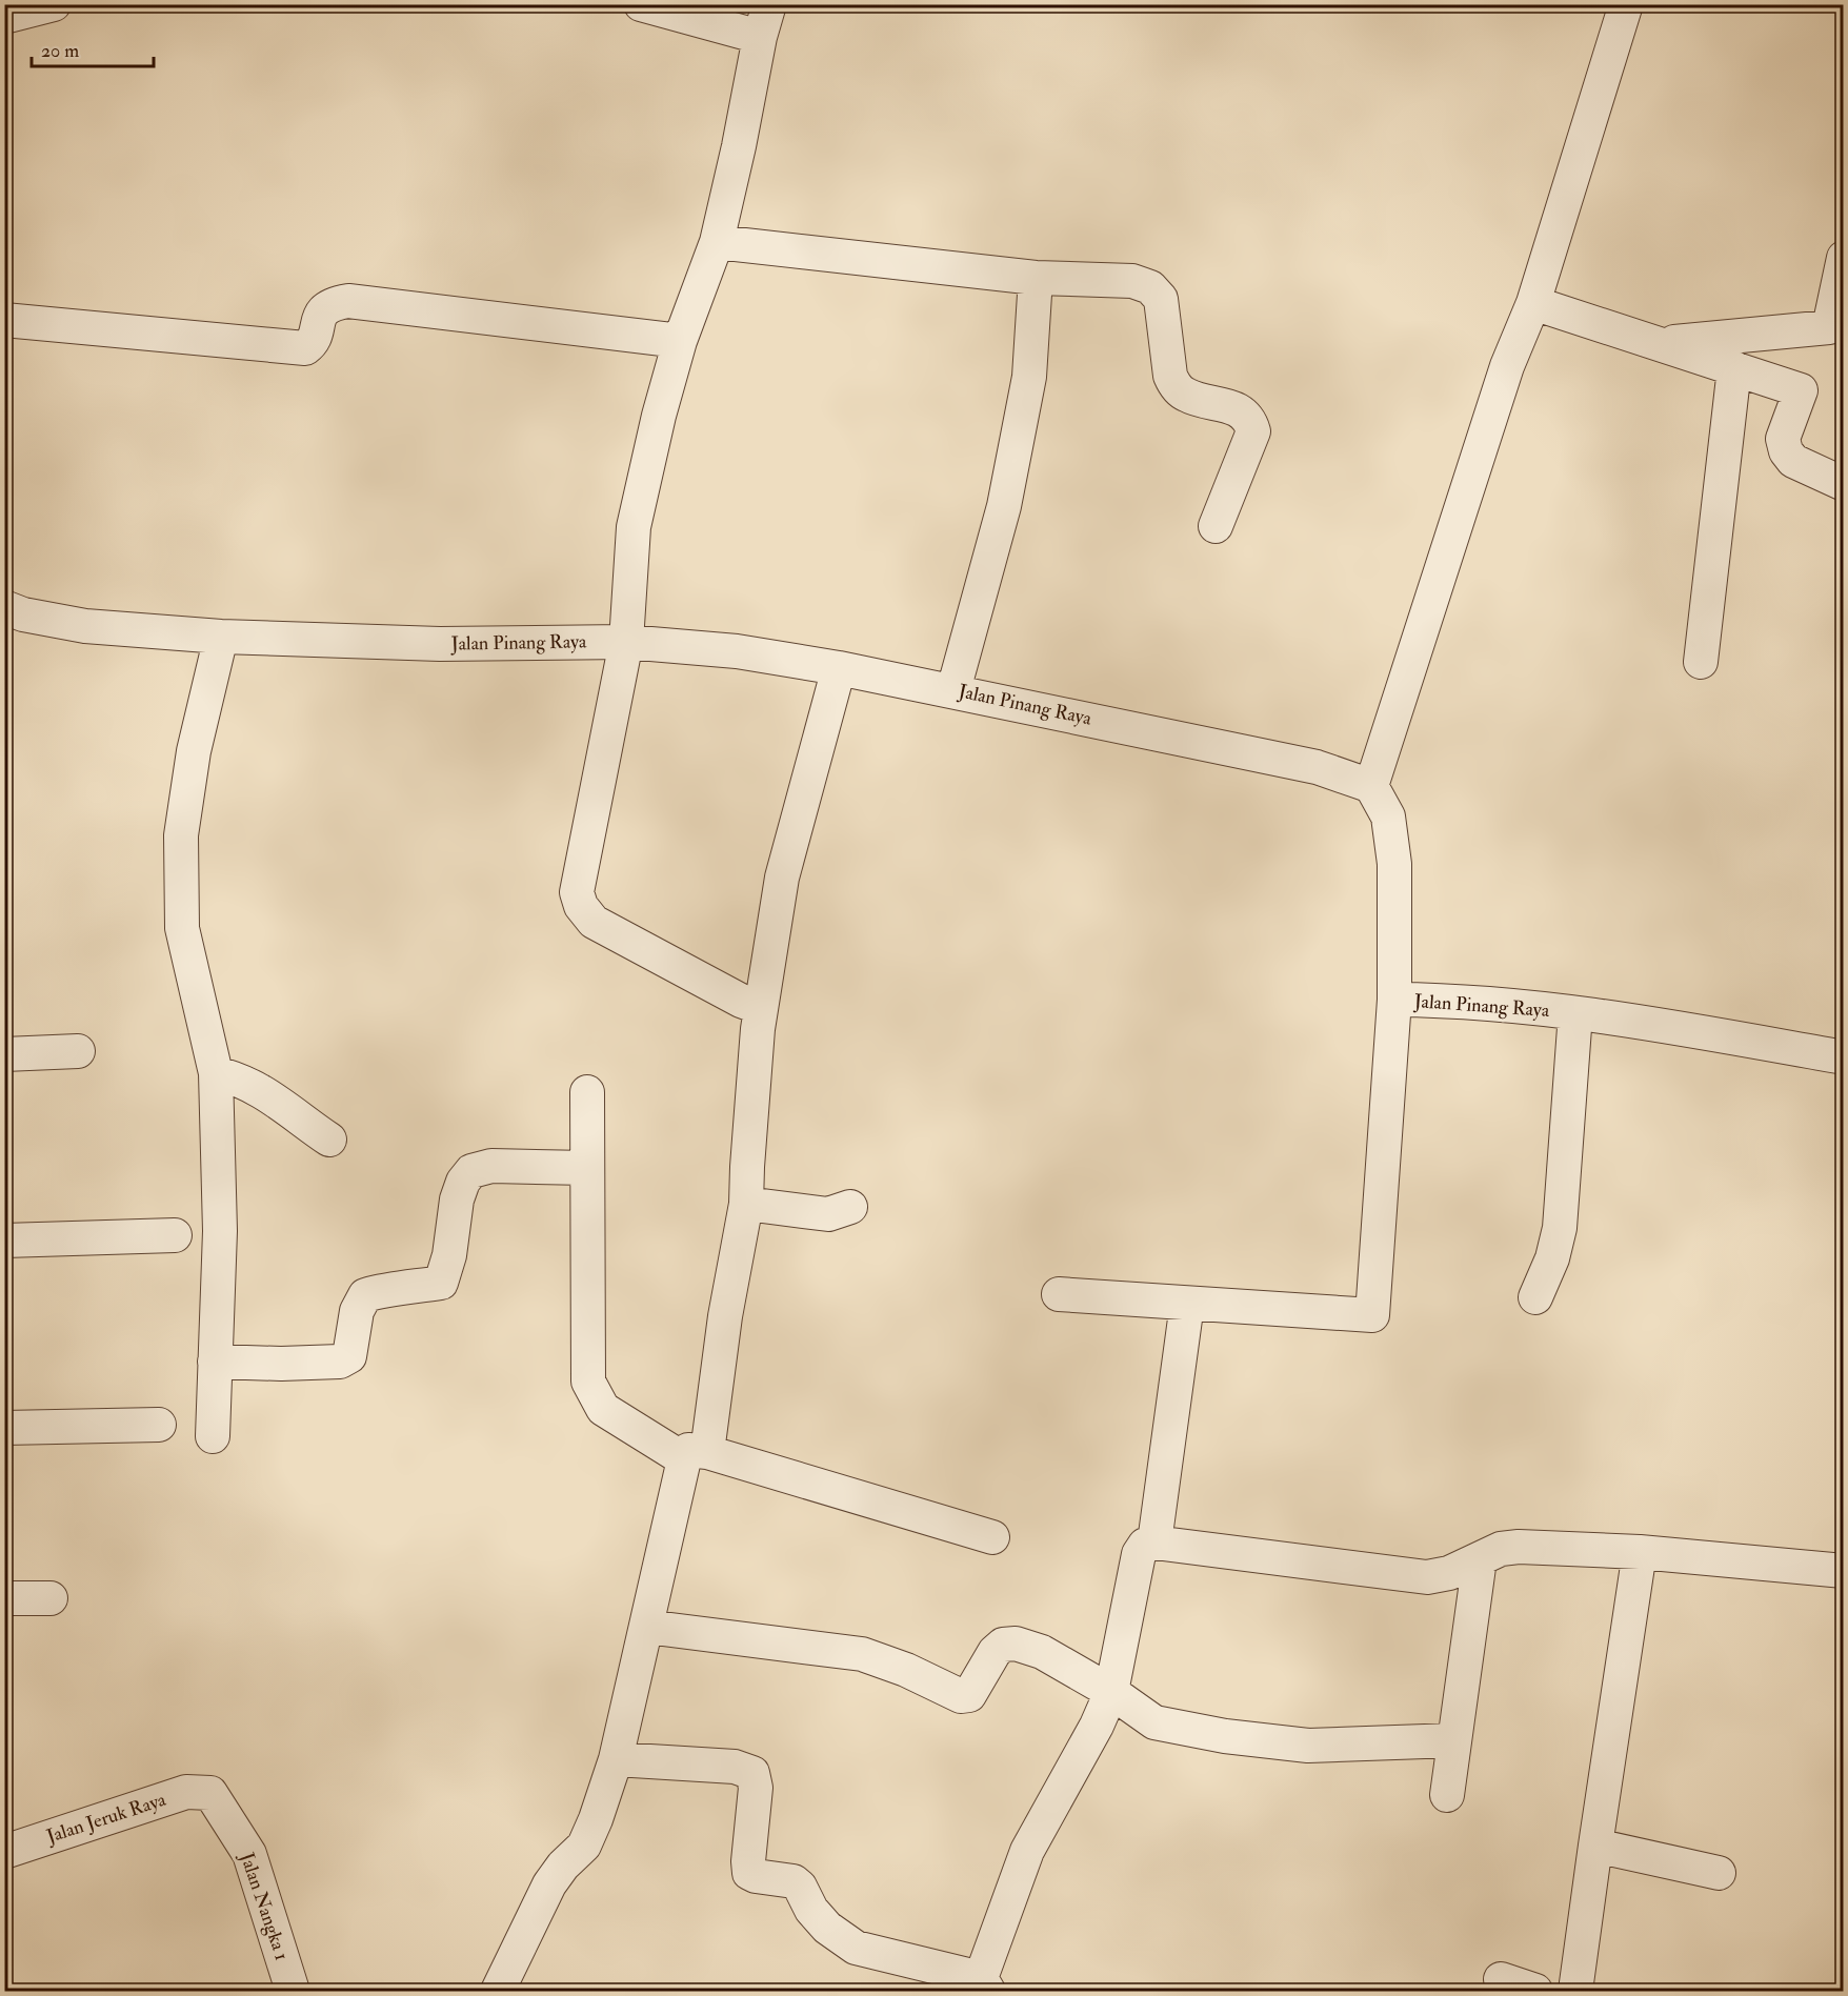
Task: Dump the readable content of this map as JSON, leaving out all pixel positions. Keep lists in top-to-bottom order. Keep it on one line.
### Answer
{"streets":{"street":["Jalan Pinang Raya","Jalan Jeruk Raya","Jalan Nangka 1"]},"crossings":[["Jalan Jeruk Raya","Jalan Nangka 1"]],"scale_bar":"20 m"}
